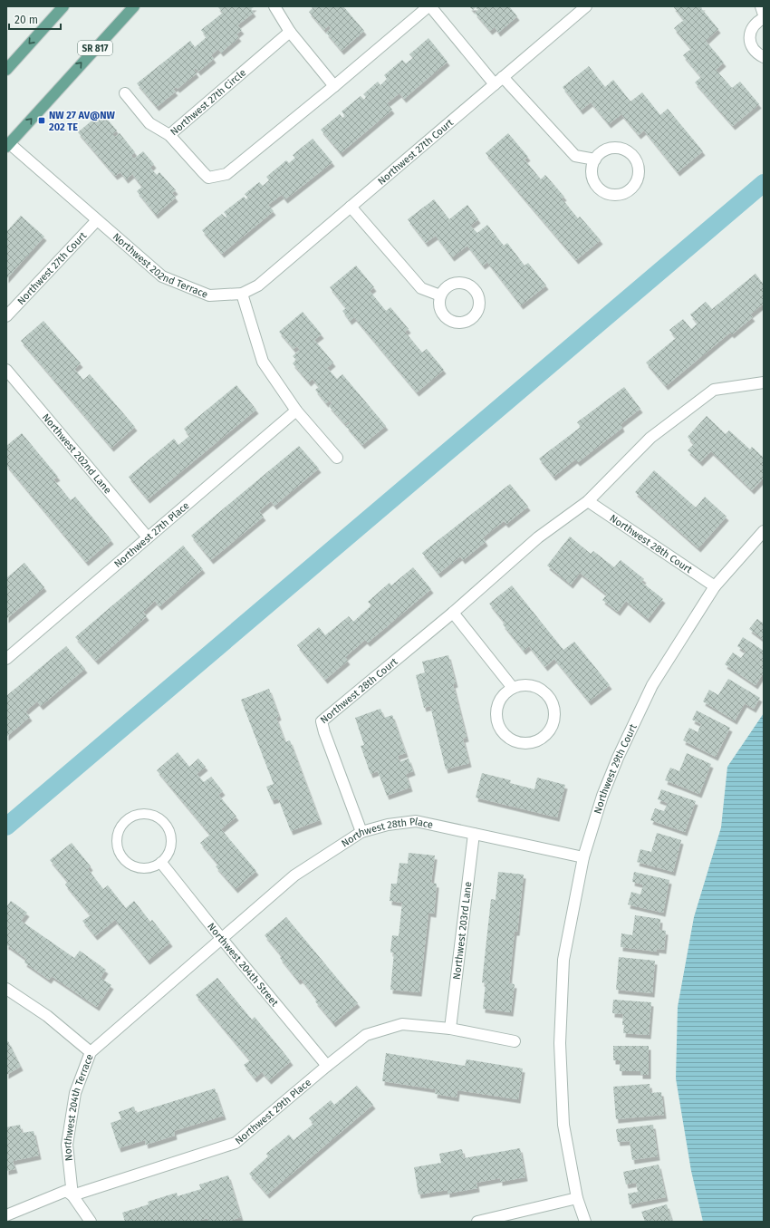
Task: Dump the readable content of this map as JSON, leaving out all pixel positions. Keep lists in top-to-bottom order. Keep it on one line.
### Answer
{"streets":{"main road":["SR 817"],"street":["Northwest 27th Circle","Northwest 27th Court","Northwest 202nd Terrace","Northwest 202nd Lane","Northwest 27th Place","Northwest 28th Court","Northwest 29th Court","Northwest 28th Place","Northwest 203rd Lane","Northwest 204th Street","Northwest 204th Terrace","Northwest 29th Place"]},"crossings":[["SR 817","Northwest 202nd Terrace"],["Northwest 27th Court","Northwest 202nd Terrace"],["Northwest 202nd Lane","Northwest 27th Place"],["Northwest 28th Court","Northwest 29th Court"],["Northwest 28th Court","Northwest 28th Place"],["Northwest 29th Court","Northwest 28th Place"],["Northwest 28th Place","Northwest 203rd Lane"],["Northwest 28th Place","Northwest 204th Street"],["Northwest 28th Place","Northwest 204th Terrace"],["Northwest 203rd Lane","Northwest 29th Place"],["Northwest 204th Street","Northwest 204th Terrace"],["Northwest 204th Street","Northwest 29th Place"],["Northwest 204th Terrace","Northwest 29th Place"]],"places":{"transit":["NW 27 AV@NW 202 TE"]},"scale_bar":"20 m"}
